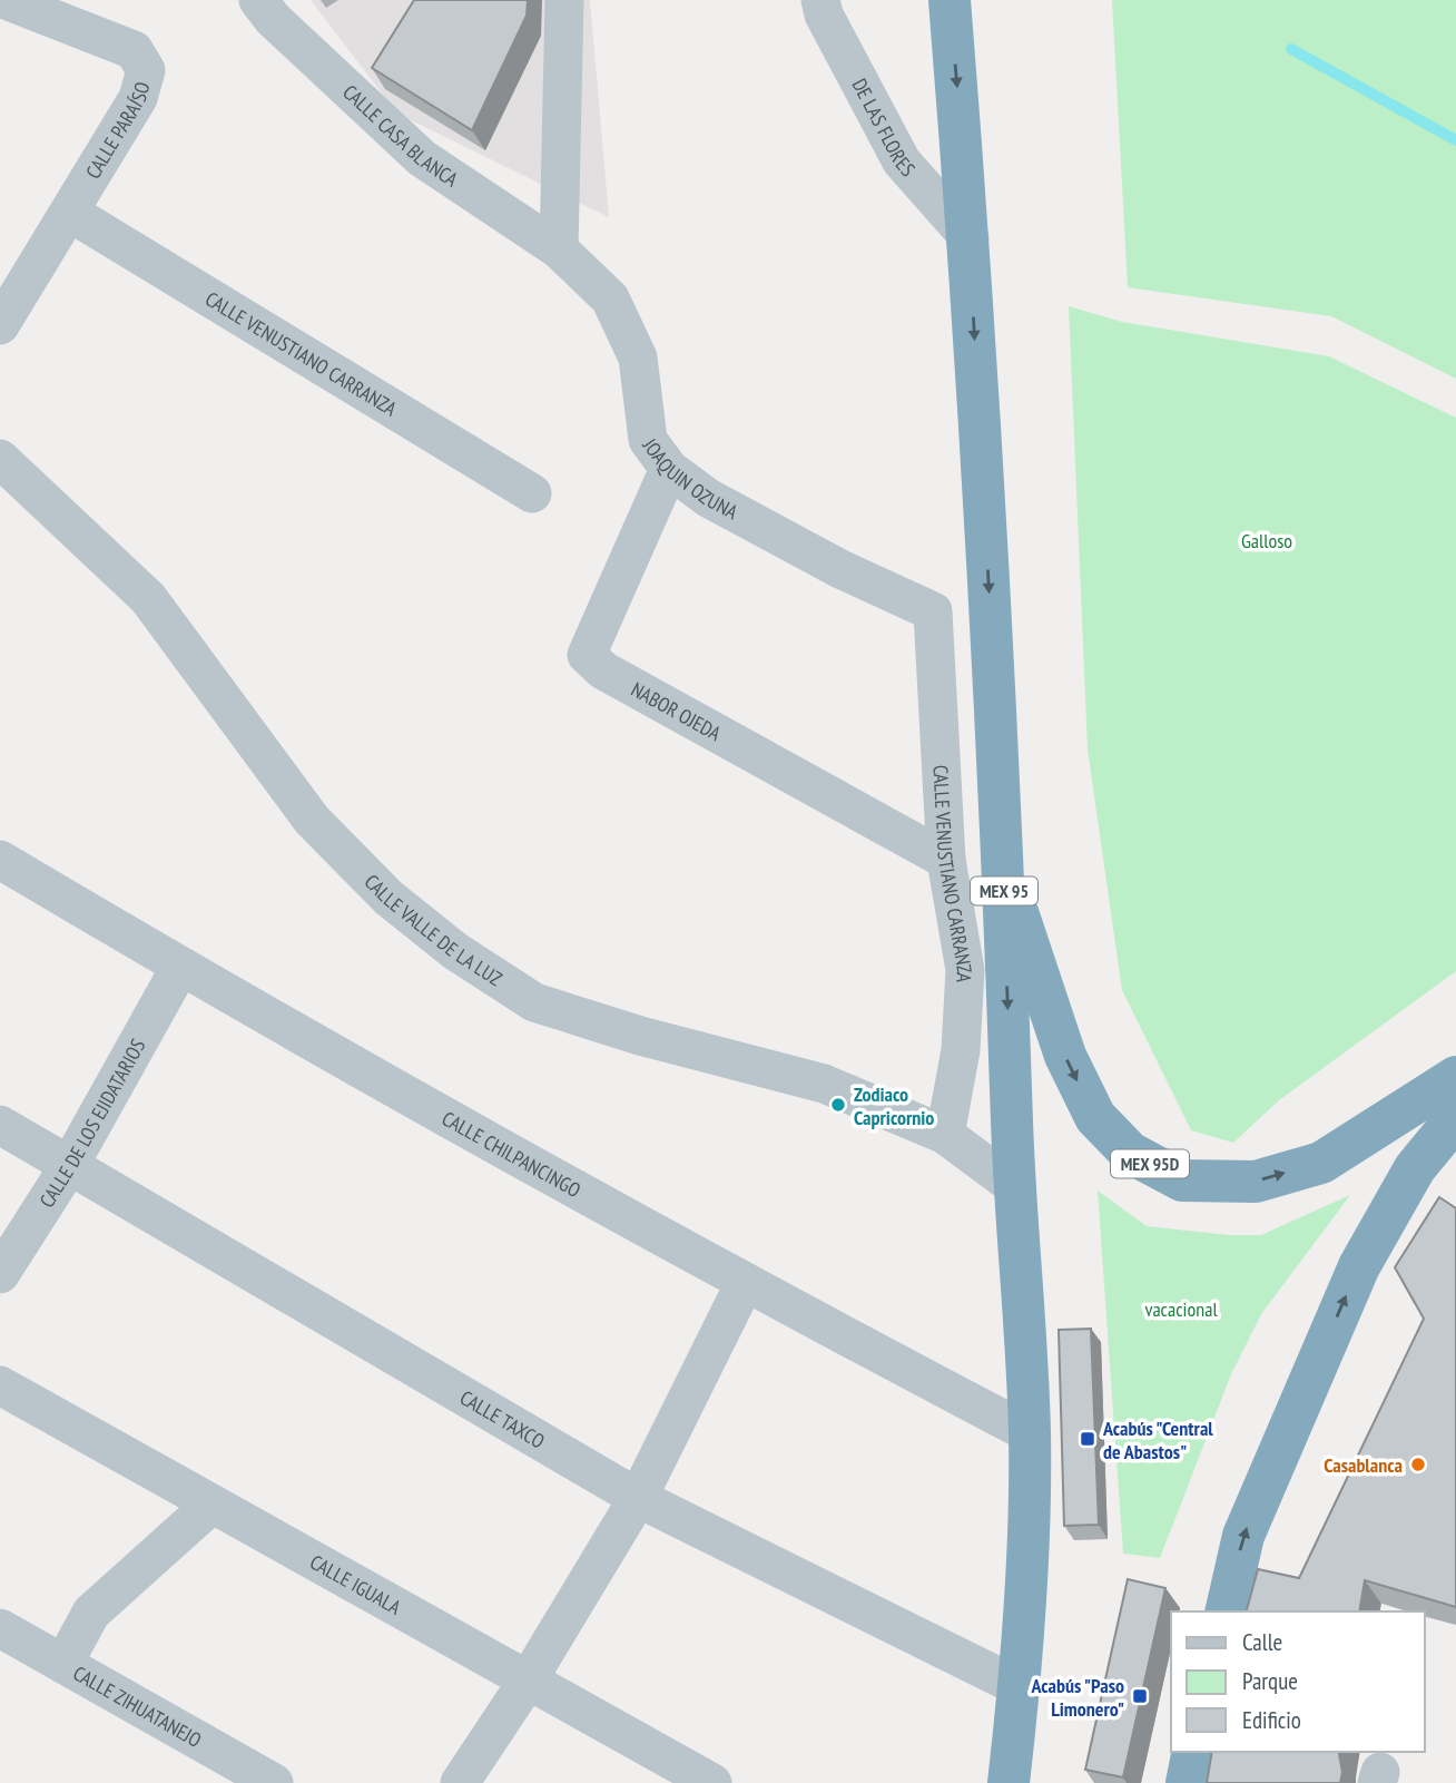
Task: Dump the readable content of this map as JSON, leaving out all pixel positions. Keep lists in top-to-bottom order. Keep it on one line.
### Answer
{"streets":{"highway":["MEX 95","MEX 95D"],"street":["DE LAS FLORES","CALLE PARAÍSO","CALLE CASA BLANCA","CALLE VENUSTIANO CARRANZA","JOAQUIN OZUNA","NABOR OJEDA","CALLE VALLE DE LA LUZ","CALLE DE LOS EJIDATARIOS","CALLE CHILPANCINGO","CALLE TAXCO","CALLE IGUALA","CALLE ZIHUATANEJO"]},"crossings":[["DE LAS FLORES","MEX 95"],["CALLE PARAÍSO","CALLE VENUSTIANO CARRANZA"],["CALLE CASA BLANCA","JOAQUIN OZUNA"],["CALLE VENUSTIANO CARRANZA","JOAQUIN OZUNA"],["CALLE VENUSTIANO CARRANZA","NABOR OJEDA"],["CALLE VENUSTIANO CARRANZA","CALLE VALLE DE LA LUZ"],["JOAQUIN OZUNA","NABOR OJEDA"],["MEX 95","CALLE VALLE DE LA LUZ"],["MEX 95","CALLE CHILPANCINGO"],["MEX 95","MEX 95D"],["MEX 95","CALLE TAXCO"],["CALLE DE LOS EJIDATARIOS","CALLE CHILPANCINGO"],["CALLE DE LOS EJIDATARIOS","CALLE TAXCO"]],"parks":["Galloso","vacacional"],"places":{"other":["Zodiaco Capricornio","Casablanca"],"transit":["Acabús \"Central de Abastos\"","Acabús \"Paso Limonero\""]},"legend":["Calle","Parque","Edificio"]}
